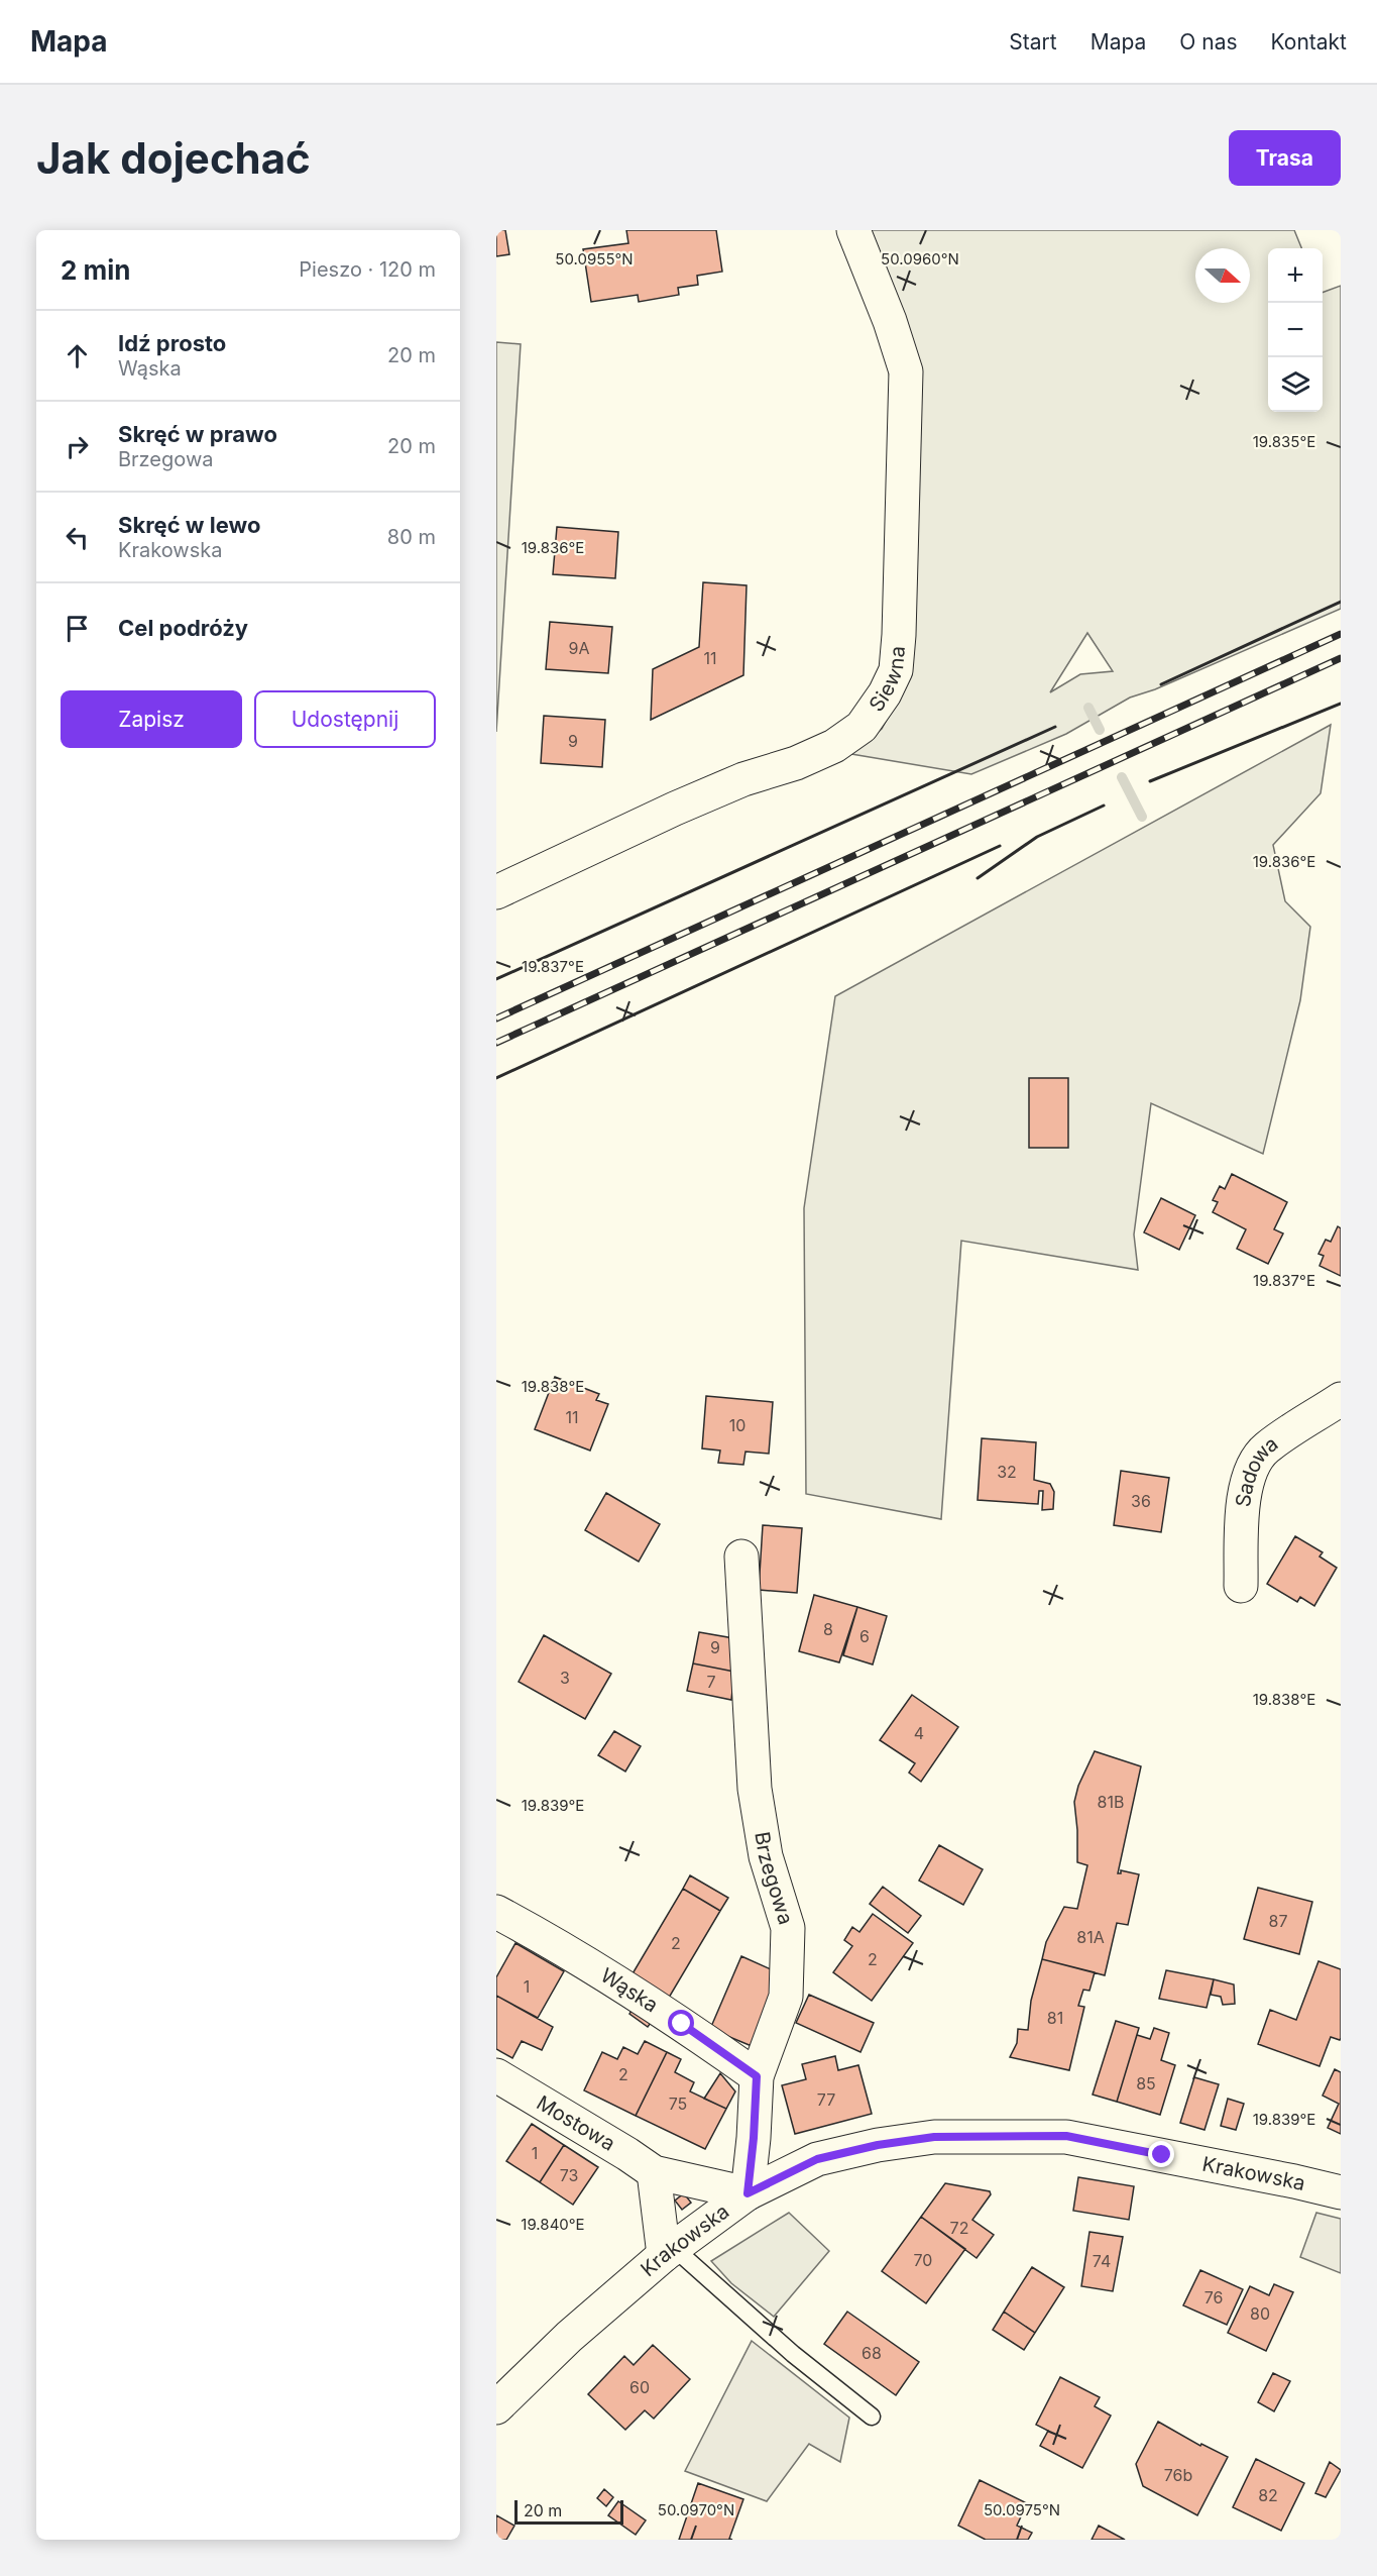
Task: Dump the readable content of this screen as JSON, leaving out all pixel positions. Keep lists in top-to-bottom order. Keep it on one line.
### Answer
{"streets":{"street":["Siewna","Sadowa","Brzegowa","Wąska","Mostowa","Krakowska"]},"crossings":[["Brzegowa","Wąska"],["Brzegowa","Mostowa"],["Brzegowa","Krakowska"],["Mostowa","Krakowska"]],"house_numbers":["9A","11","9","11","10","32","36","8","6","9","3","7","4","81B","87","81A","2","2","1","81","2","85","77","75","1","73","72","70","74","76","80","68","60","76b","82"],"scale_bar":"20 m","north":"right","page":{"header":"Mapa","nav":["Start","Mapa","O nas","Kontakt"],"buttons":["Trasa",["Zapisz","Udostępnij"]],"title":"Jak dojechać","heading":["2 min","Pieszo · 120 m"],"map_buttons":["+","−"],"list":[["Idź prosto","Wąska","20 m"],["Skręć w prawo","Brzegowa","20 m"],["Skręć w lewo","Krakowska","80 m"],"Cel podróży"],"scale":"20 m"},"coordinates":["50.0955°N","50.0960°N","19.835°E","19.836°E","19.837°E","19.838°E","19.839°E","19.840°E","50.0970°N","50.0975°N"]}
